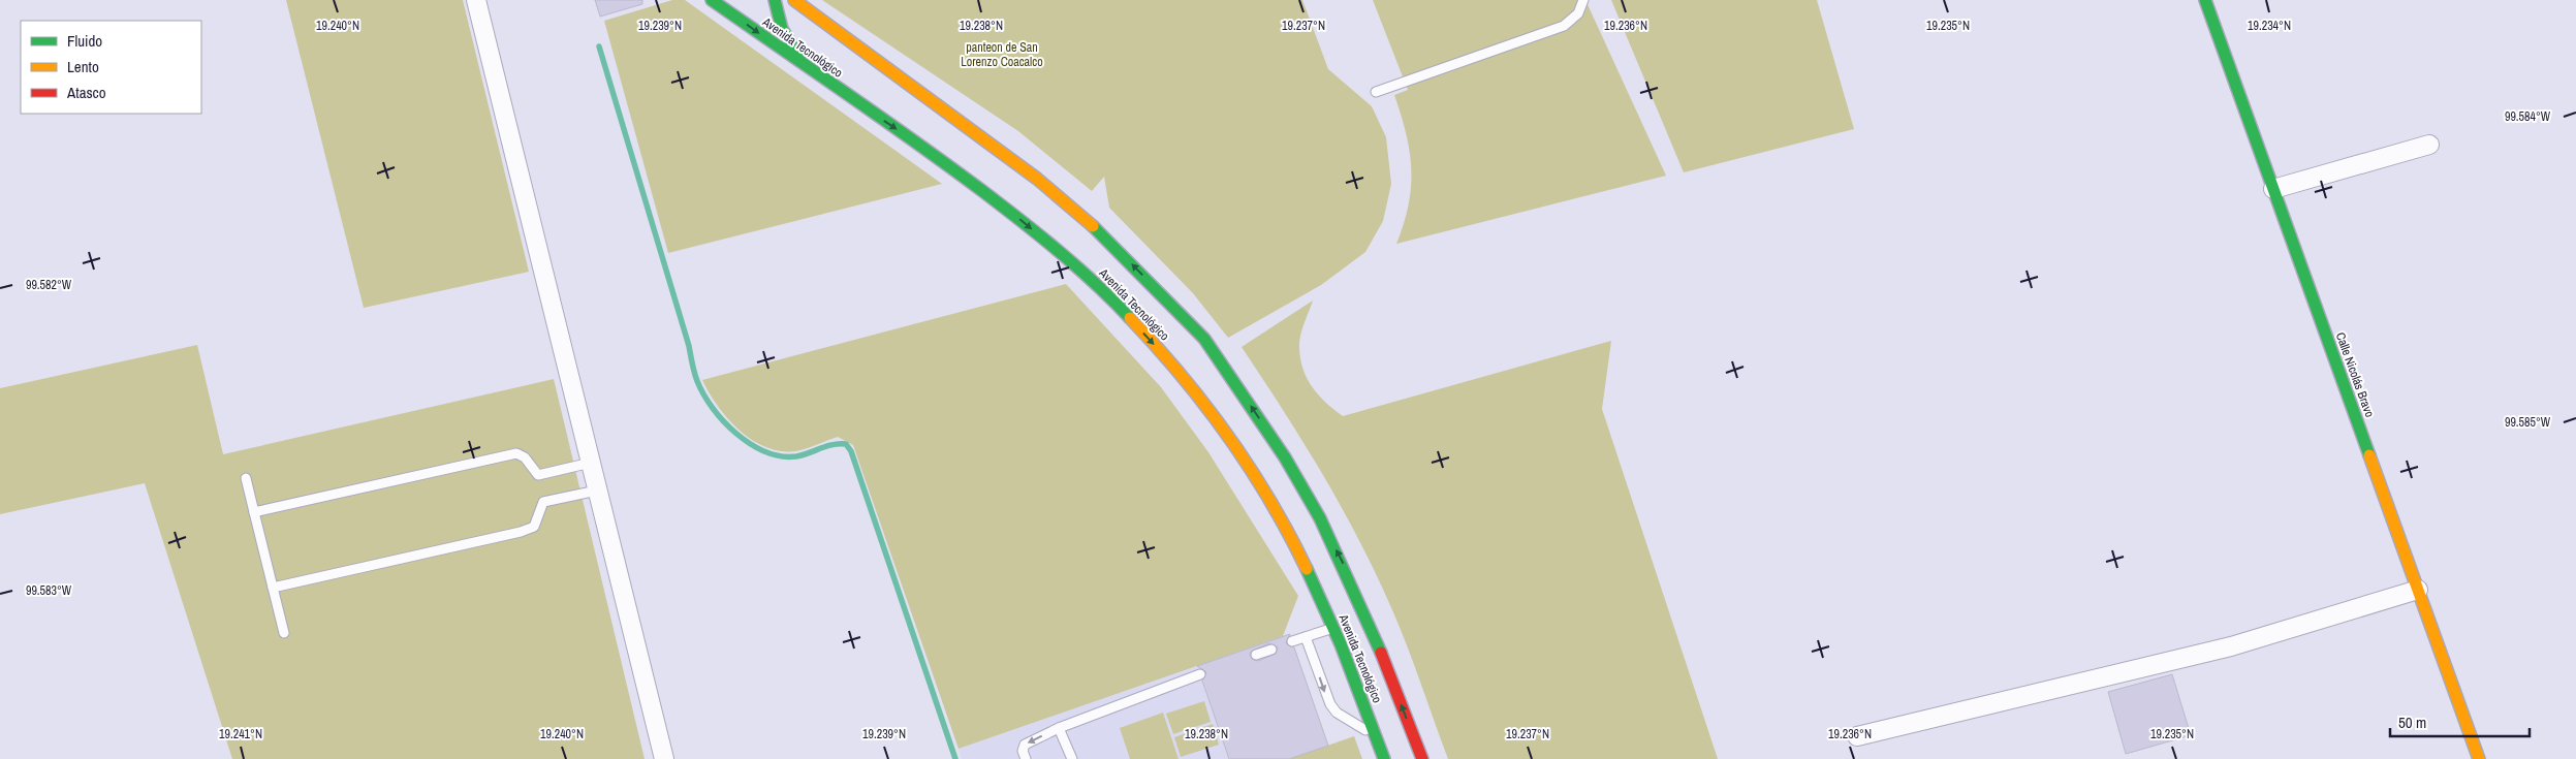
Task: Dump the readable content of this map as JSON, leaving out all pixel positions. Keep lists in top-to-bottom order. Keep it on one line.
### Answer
{"streets":{"main road":["Avenida Tecnológico","Calle Nicolás Bravo"]},"parks":["panteon de San Lorenzo Coacalco"],"legend":["Fluido","Lento","Atasco"],"scale_bar":"50 m","coordinates":["19.236°N","19.240°N","19.239°N","19.238°N","19.237°N","19.235°N","19.234°N","99.584°W","99.582°W","99.585°W","99.583°W","19.241°N"]}
